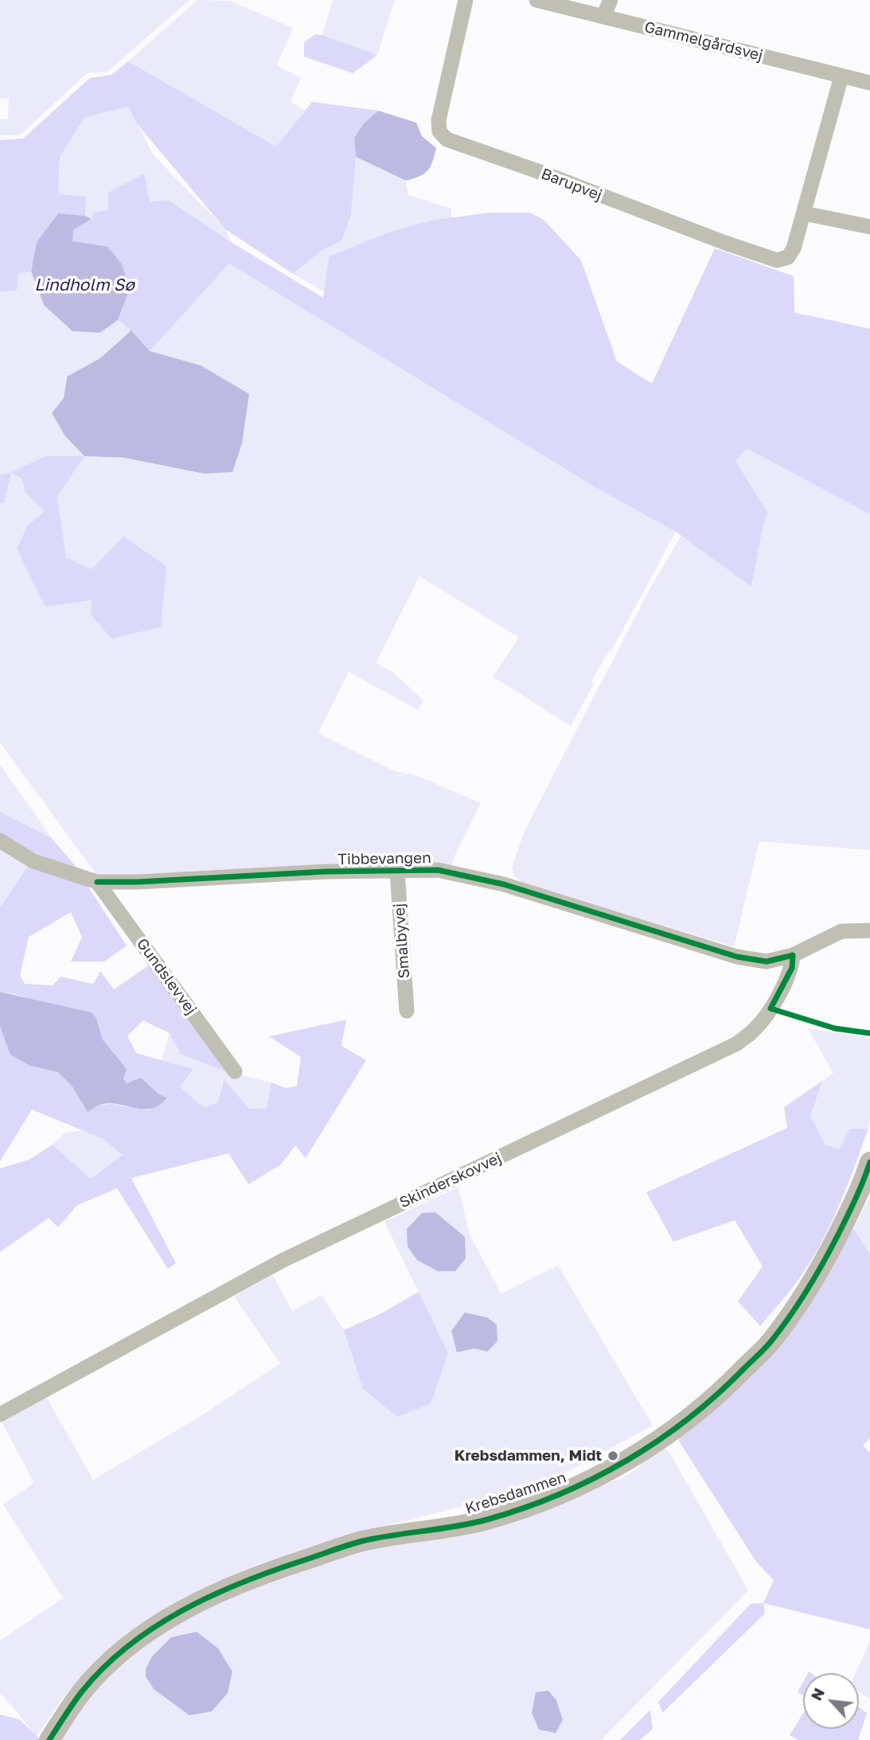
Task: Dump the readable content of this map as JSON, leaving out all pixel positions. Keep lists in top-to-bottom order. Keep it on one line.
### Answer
{"streets":{"street":["Gammelgårdsvej","Barupvej","Tibbevangen","Smalbyvej","Gundslevvej","Skinderskovvej","Krebsdammen"]},"crossings":[["Gammelgårdsvej","Barupvej"],["Tibbevangen","Smalbyvej"],["Tibbevangen","Gundslevvej"],["Tibbevangen","Skinderskovvej"]],"water":["Lindholm Sø"],"places":["Krebsdammen, Midt"],"north":"top left"}
